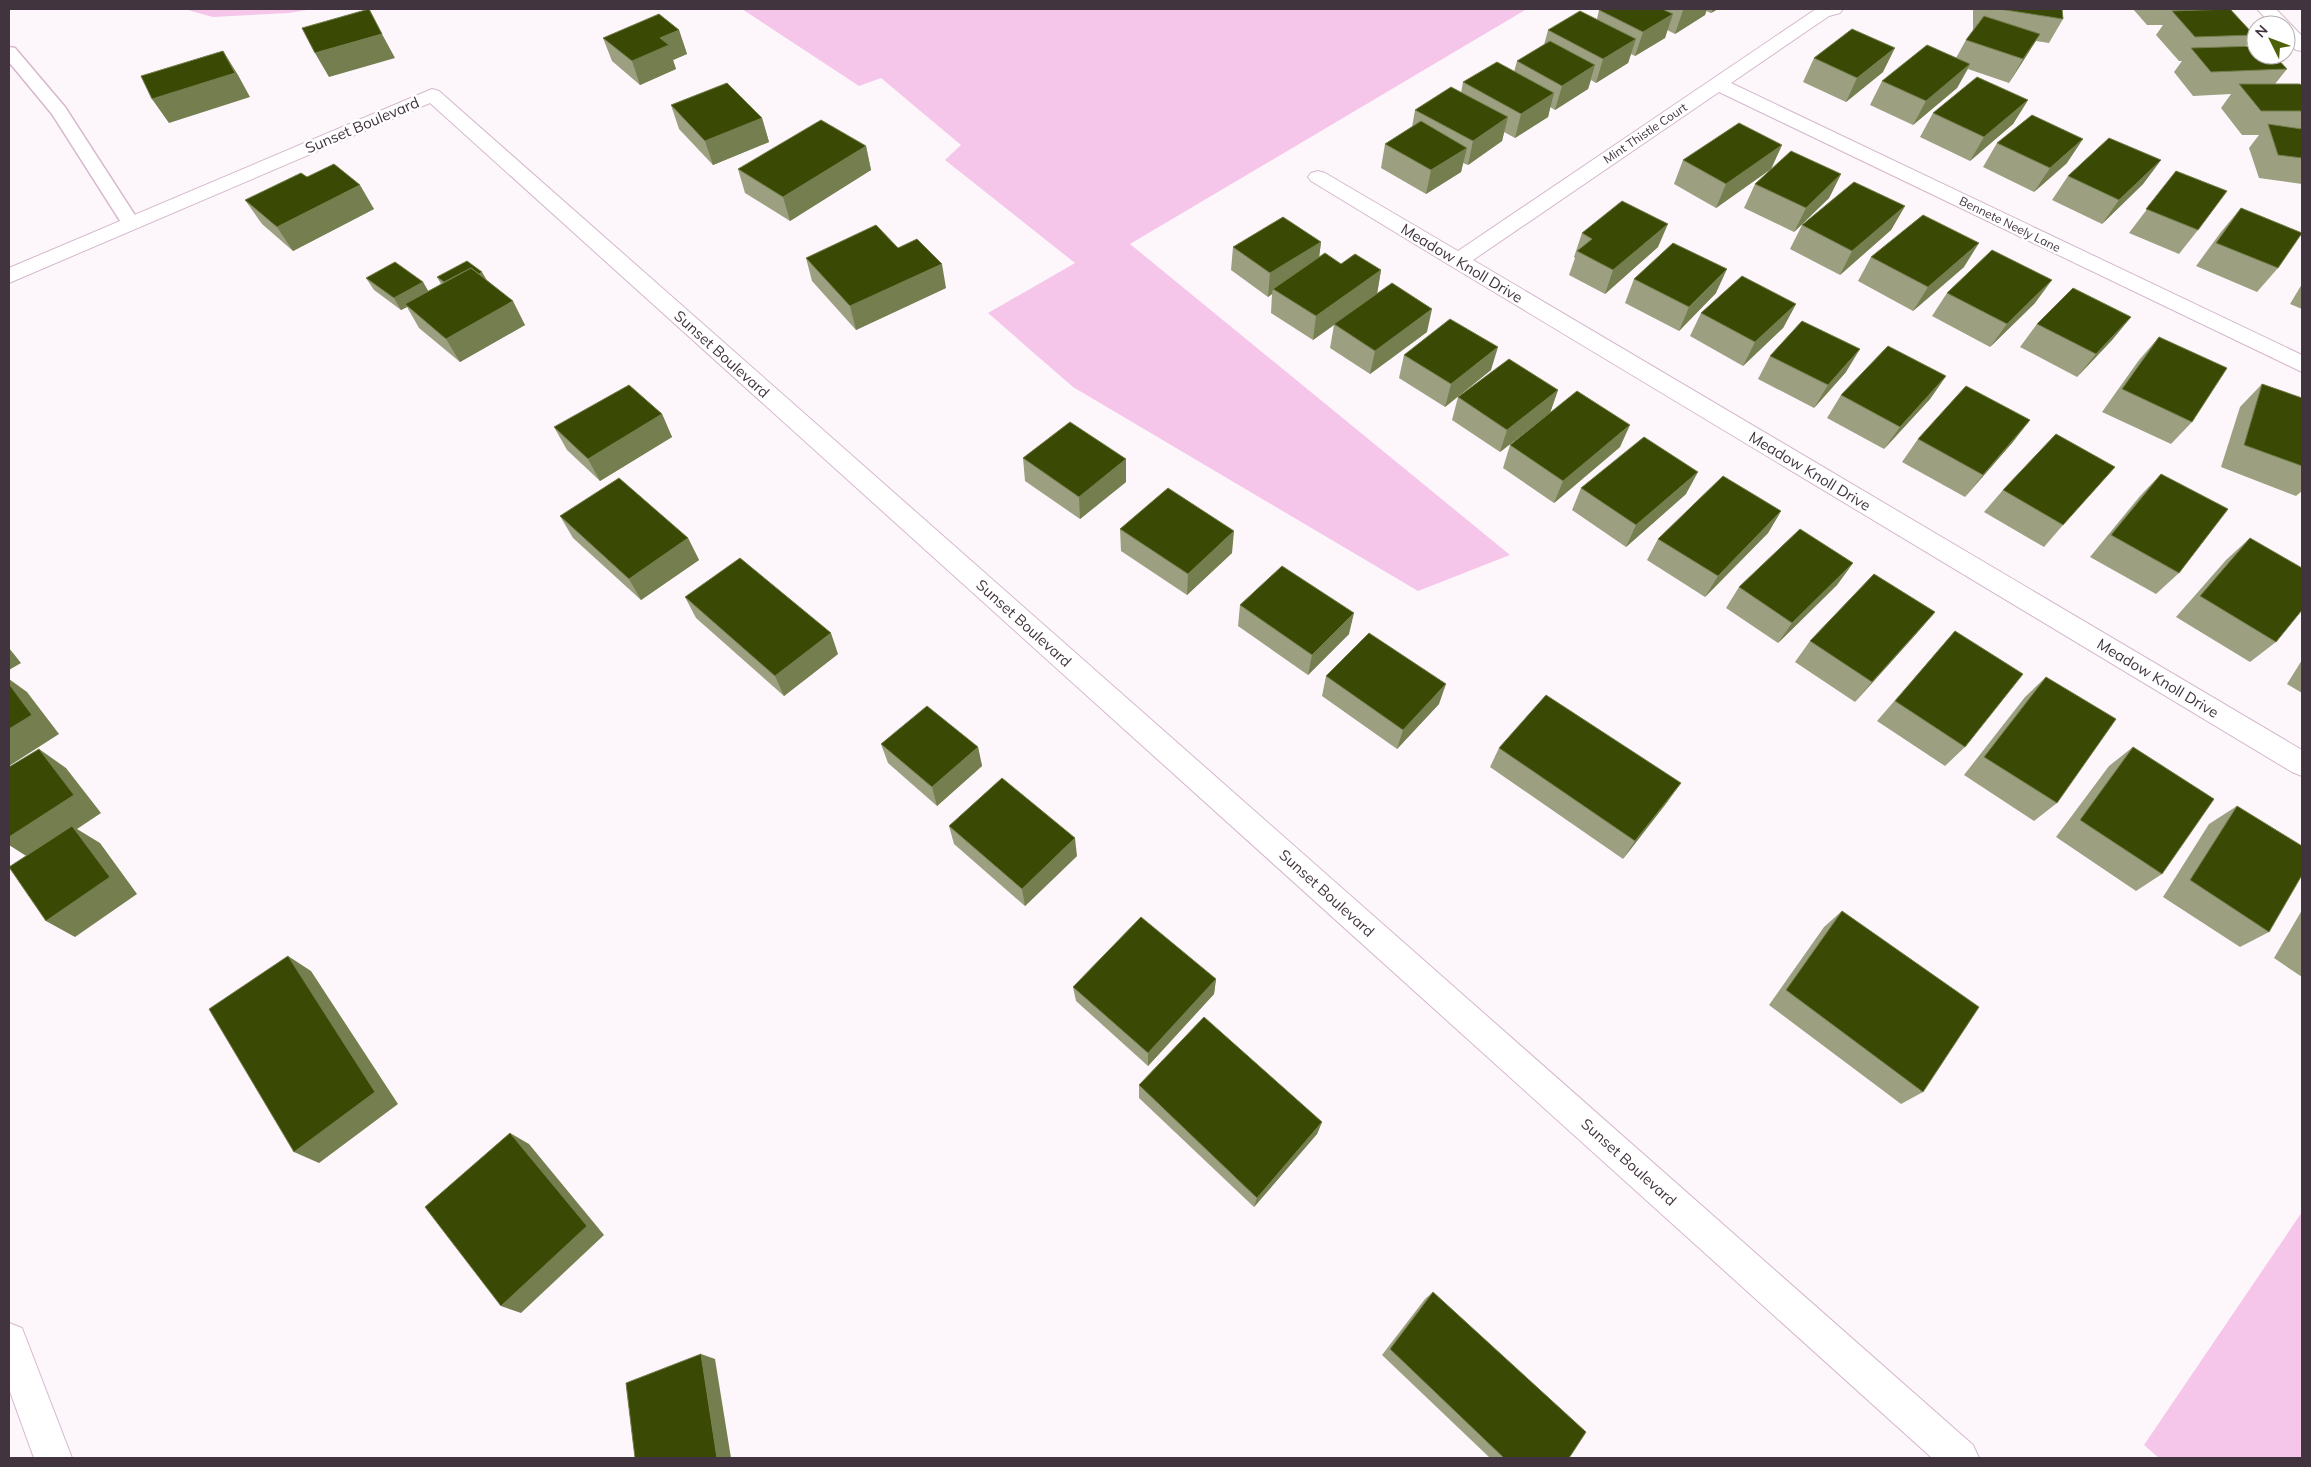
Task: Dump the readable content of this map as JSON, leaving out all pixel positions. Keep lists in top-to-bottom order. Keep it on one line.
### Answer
{"streets":{"street":["Sunset Boulevard","Mint Thistle Court","Bennete Neely Lane","Meadow Knoll Drive"]},"crossings":[["Mint Thistle Court","Bennete Neely Lane"],["Mint Thistle Court","Meadow Knoll Drive"]],"north":"top left"}
